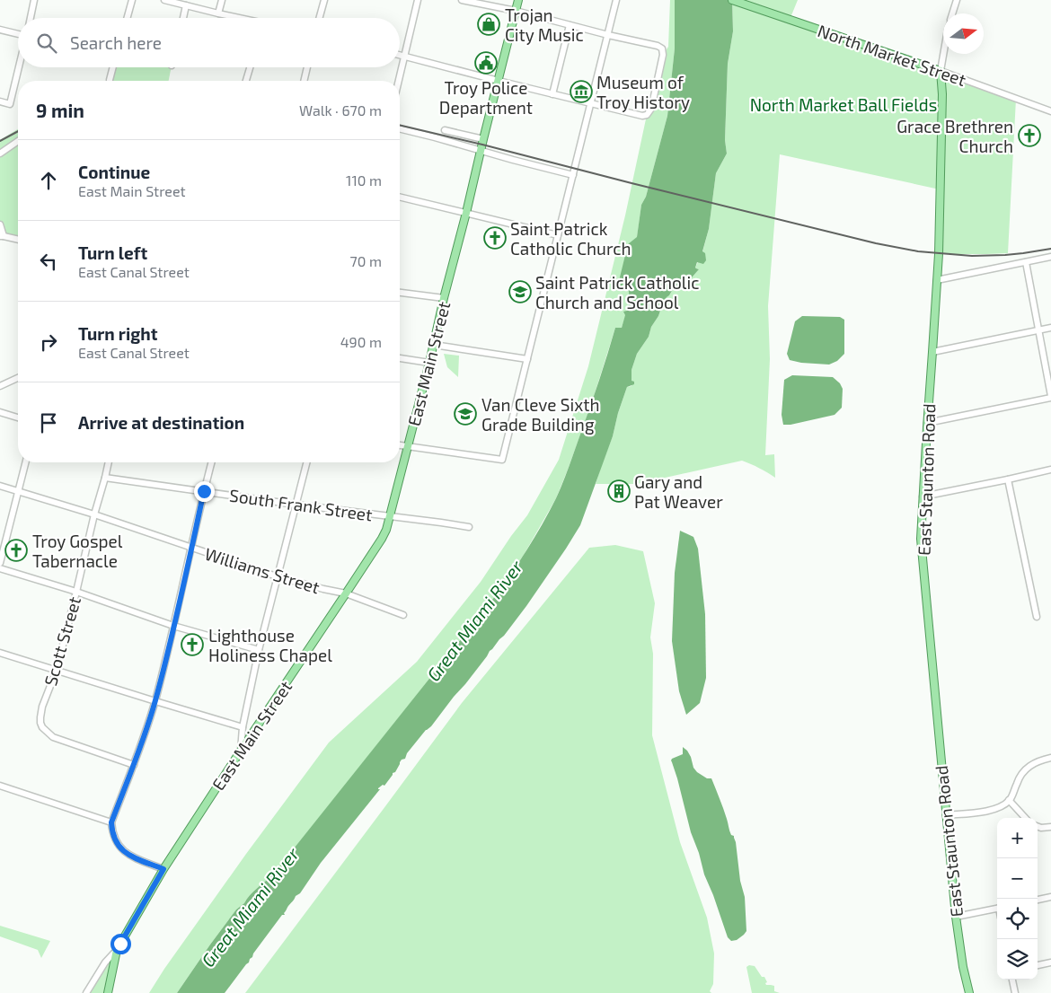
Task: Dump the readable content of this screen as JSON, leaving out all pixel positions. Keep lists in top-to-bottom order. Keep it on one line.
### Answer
{"streets":{"main road":["North Market Street","East Main Street","East Staunton Road"],"street":["South Frank Street","Williams Street","Scott Street"]},"crossings":[["North Market Street","East Staunton Road"],["East Main Street","South Frank Street"],["East Main Street","Williams Street"],["South Frank Street","Scott Street"],["Williams Street","Scott Street"]],"water":["Great Miami River"],"parks":["North Market Ball Fields"],"places":{"shop":["Trojan City Music"],"public building":["Troy Police Department"],"museum":["Museum of Troy History"],"church":["Grace Brethren Church","Saint Patrick Catholic Church","Troy Gospel Tabernacle","Lighthouse Holiness Chapel"],"school or university":["Saint Patrick Catholic Church and School","Van Cleve Sixth Grade Building"],"building":["Gary and Pat Weaver"]},"north":"right","page":{"search":"Search here","heading":["9 min","Walk · 670 m"],"list":[["Continue","East Main Street","110 m"],["Turn left","East Canal Street","70 m"],["Turn right","East Canal Street","490 m"],"Arrive at destination"],"map_buttons":["+","−"]}}
